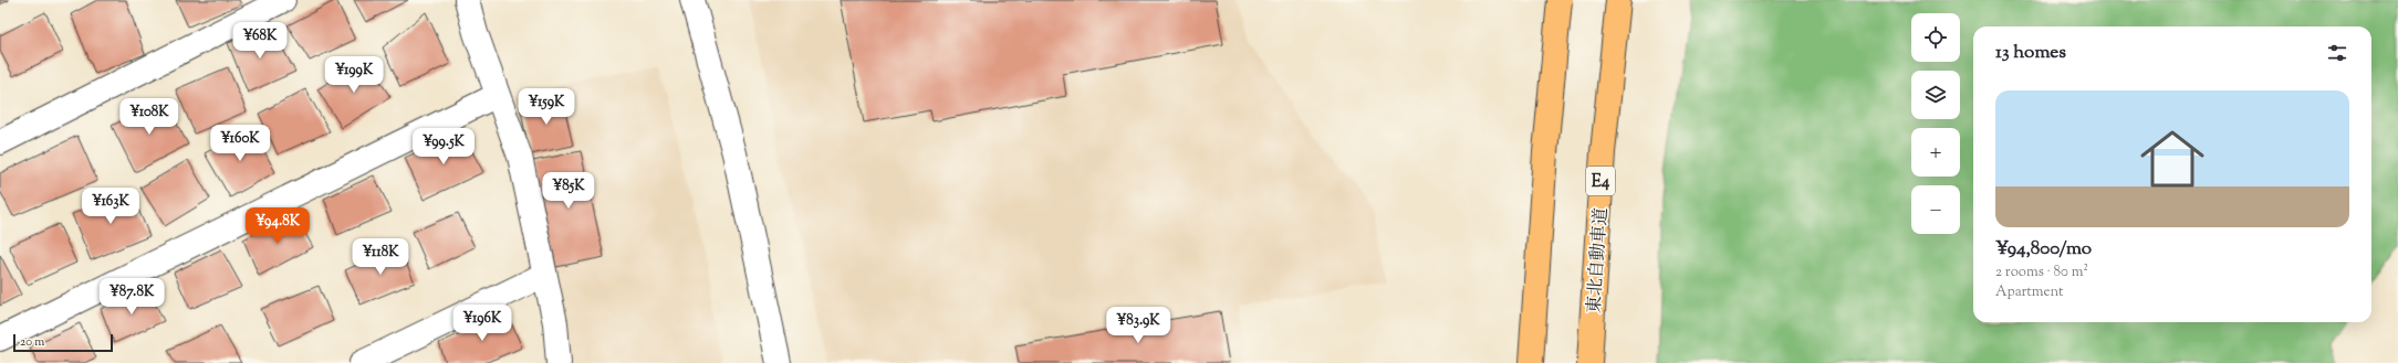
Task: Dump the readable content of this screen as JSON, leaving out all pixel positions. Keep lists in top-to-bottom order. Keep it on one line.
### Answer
{"streets":{"highway":["E4","東北自動車道"]},"scale_bar":"20 m","page":{"map_buttons":["+","−"],"price":["¥68K","¥199K","¥159K","¥108K","¥160K","¥99.5K","¥85K","¥163K","¥94.8K","¥118K","¥87.8K","¥196K","¥83.9K"],"heading":"13 homes","list":[{"name":"¥94,800/mo","note":"2 rooms · 80 m² · Apartment"}],"scale":"20 m"}}
